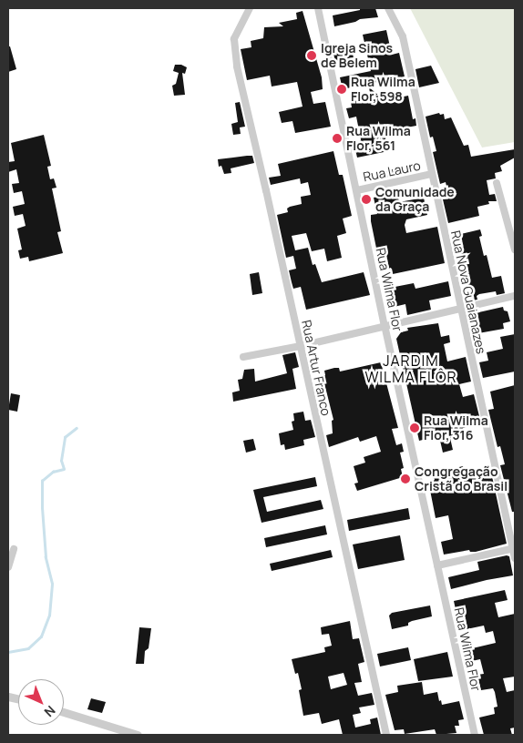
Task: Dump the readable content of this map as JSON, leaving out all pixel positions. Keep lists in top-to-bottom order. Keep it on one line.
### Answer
{"streets":{"street":["Rua Lauro","Rua Wilma Flor","Rua Nova Guaianazes","Rua Artur Franco"]},"crossings":[["Rua Lauro","Rua Wilma Flor"],["Rua Lauro","Rua Nova Guaianazes"]],"districts":["JARDIM WILMA FLÔR"],"places":["Igreja Sinos de Belem","Rua Wilma Flor, 598","Rua Wilma Flor, 561","Comunidade da Graça","Rua Wilma Flor, 316","Congregação Cristã do Brasil"],"north":"bottom right"}
